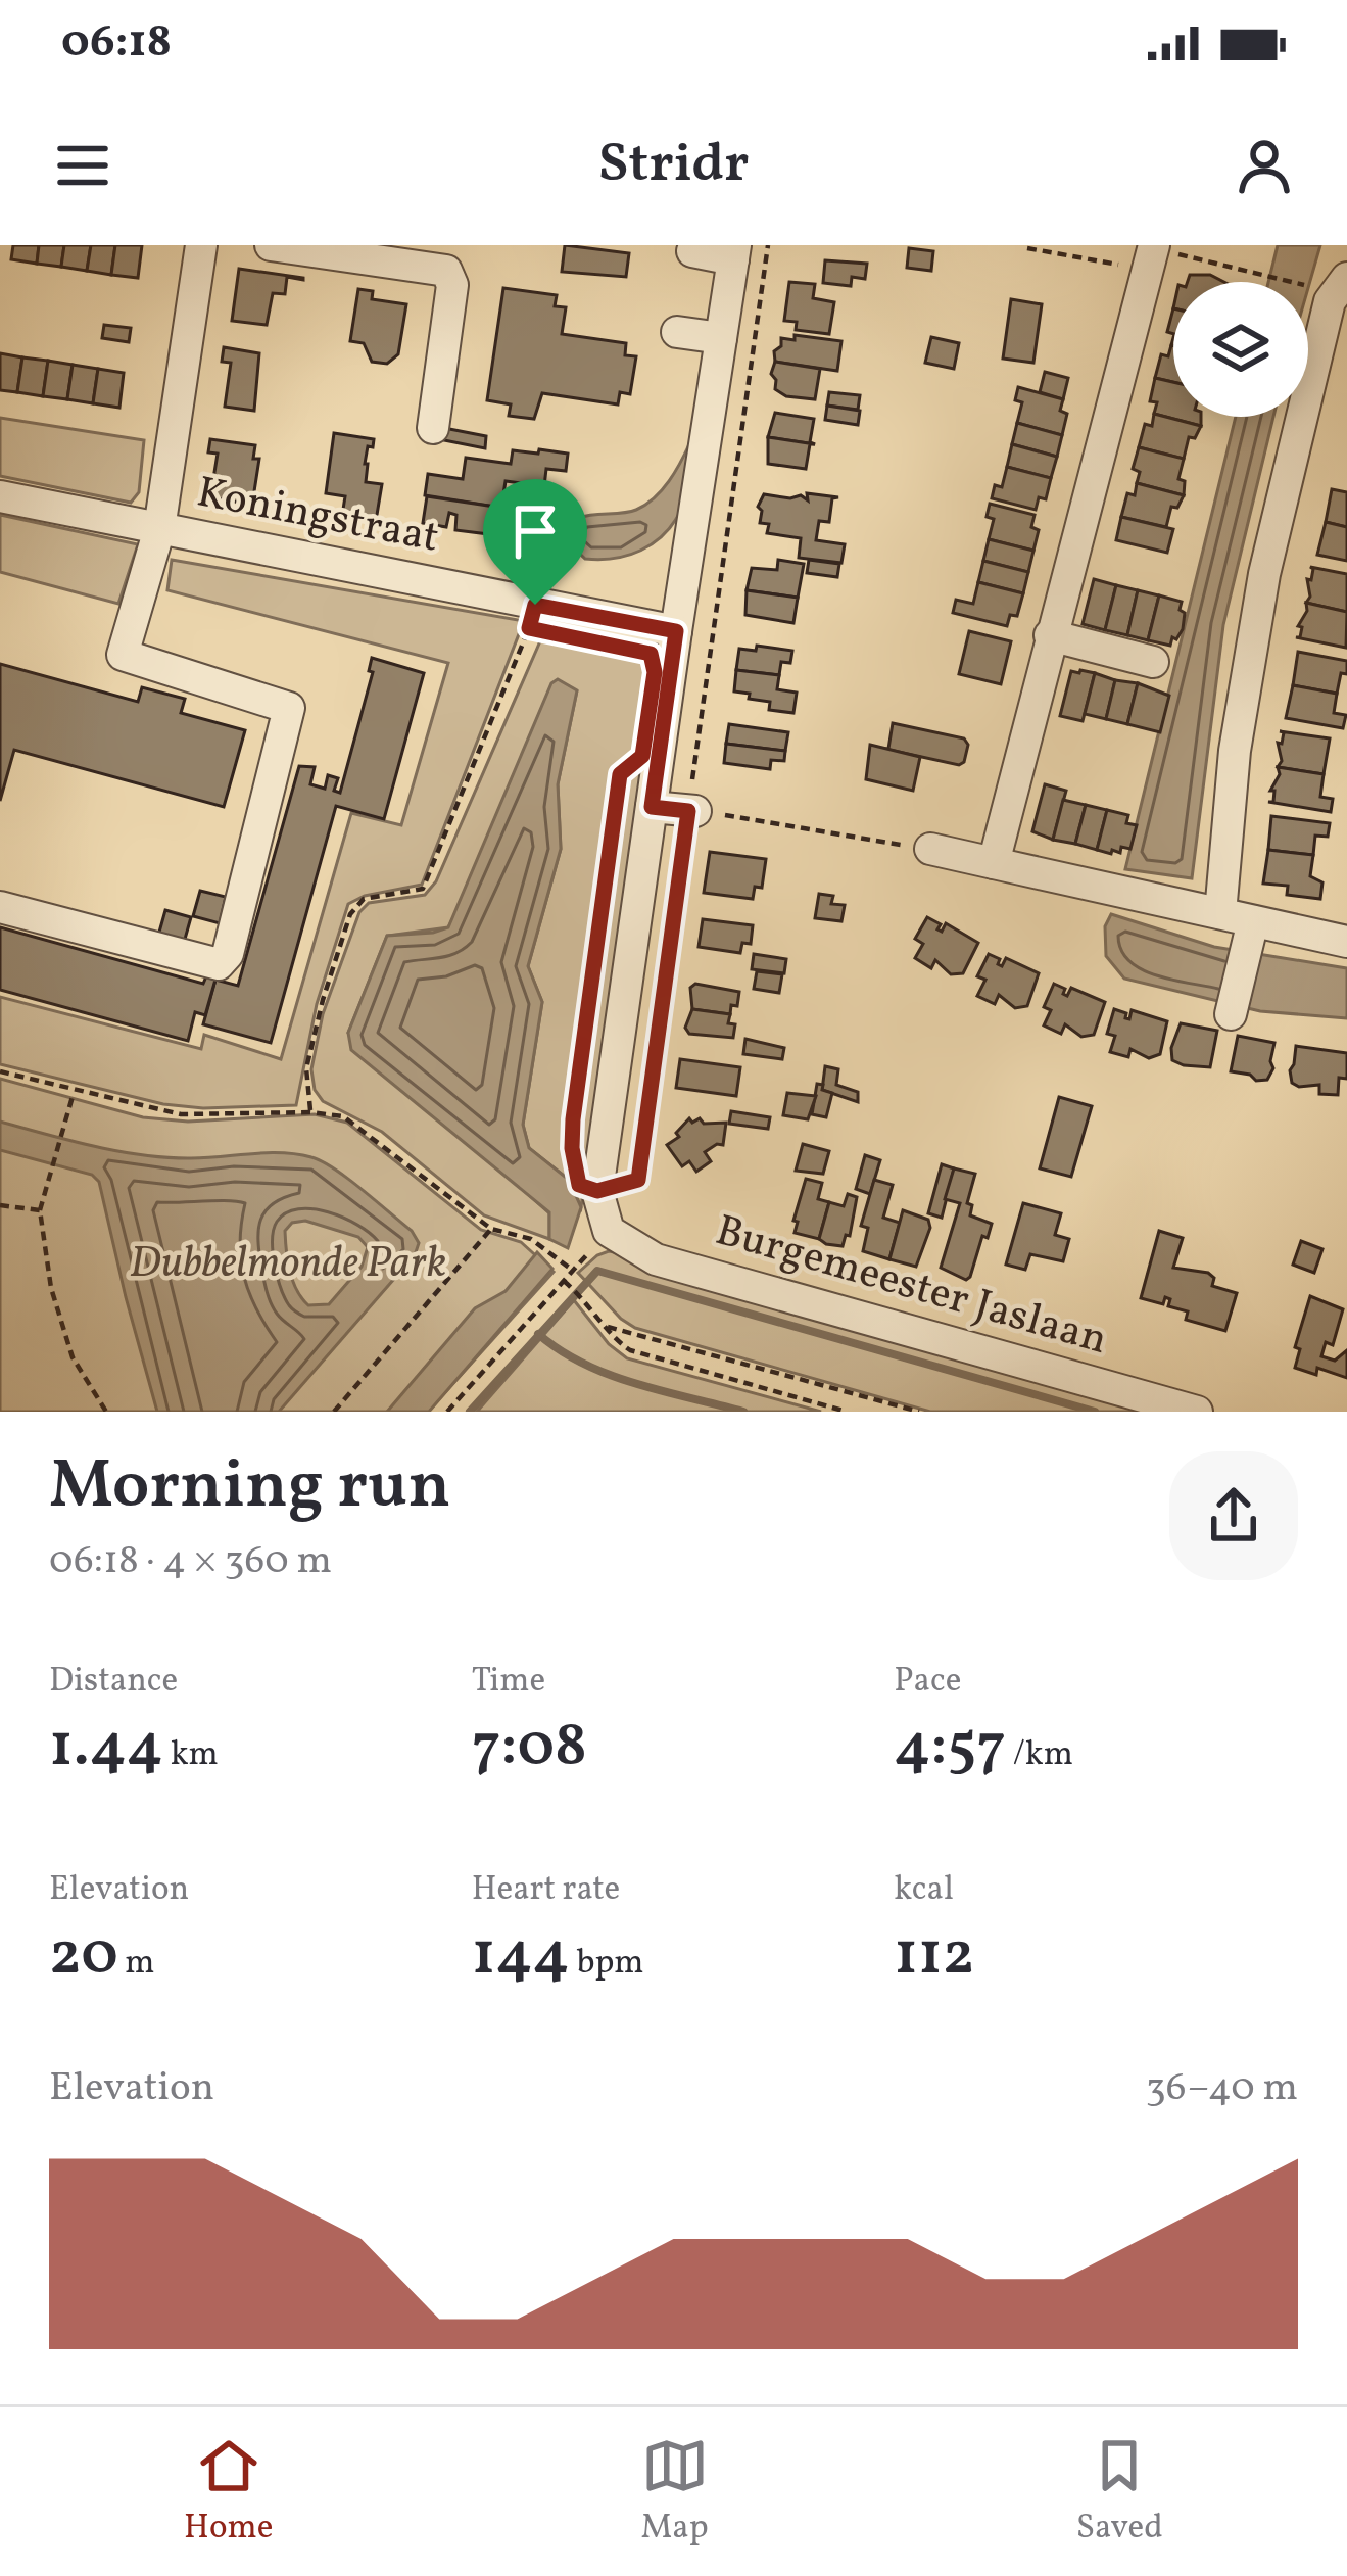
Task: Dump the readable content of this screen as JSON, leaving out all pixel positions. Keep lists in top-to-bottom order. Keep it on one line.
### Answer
{"streets":{"street":["Koningstraat","Burgemeester Jaslaan"]},"parks":["Dubbelmonde Park"],"page":{"status":"06:18","header":"Stridr","heading":["Morning run","06:18 · 4 × 360 m"],"stats":[["Distance","1.44 km"],["Time","7:08"],["Pace","4:57 /km"],["Elevation","20 m"],["Heart rate","144 bpm"],["kcal","112"]],"chart":["Elevation","36–40 m"],"tabs":["Home","Map","Saved"]}}
